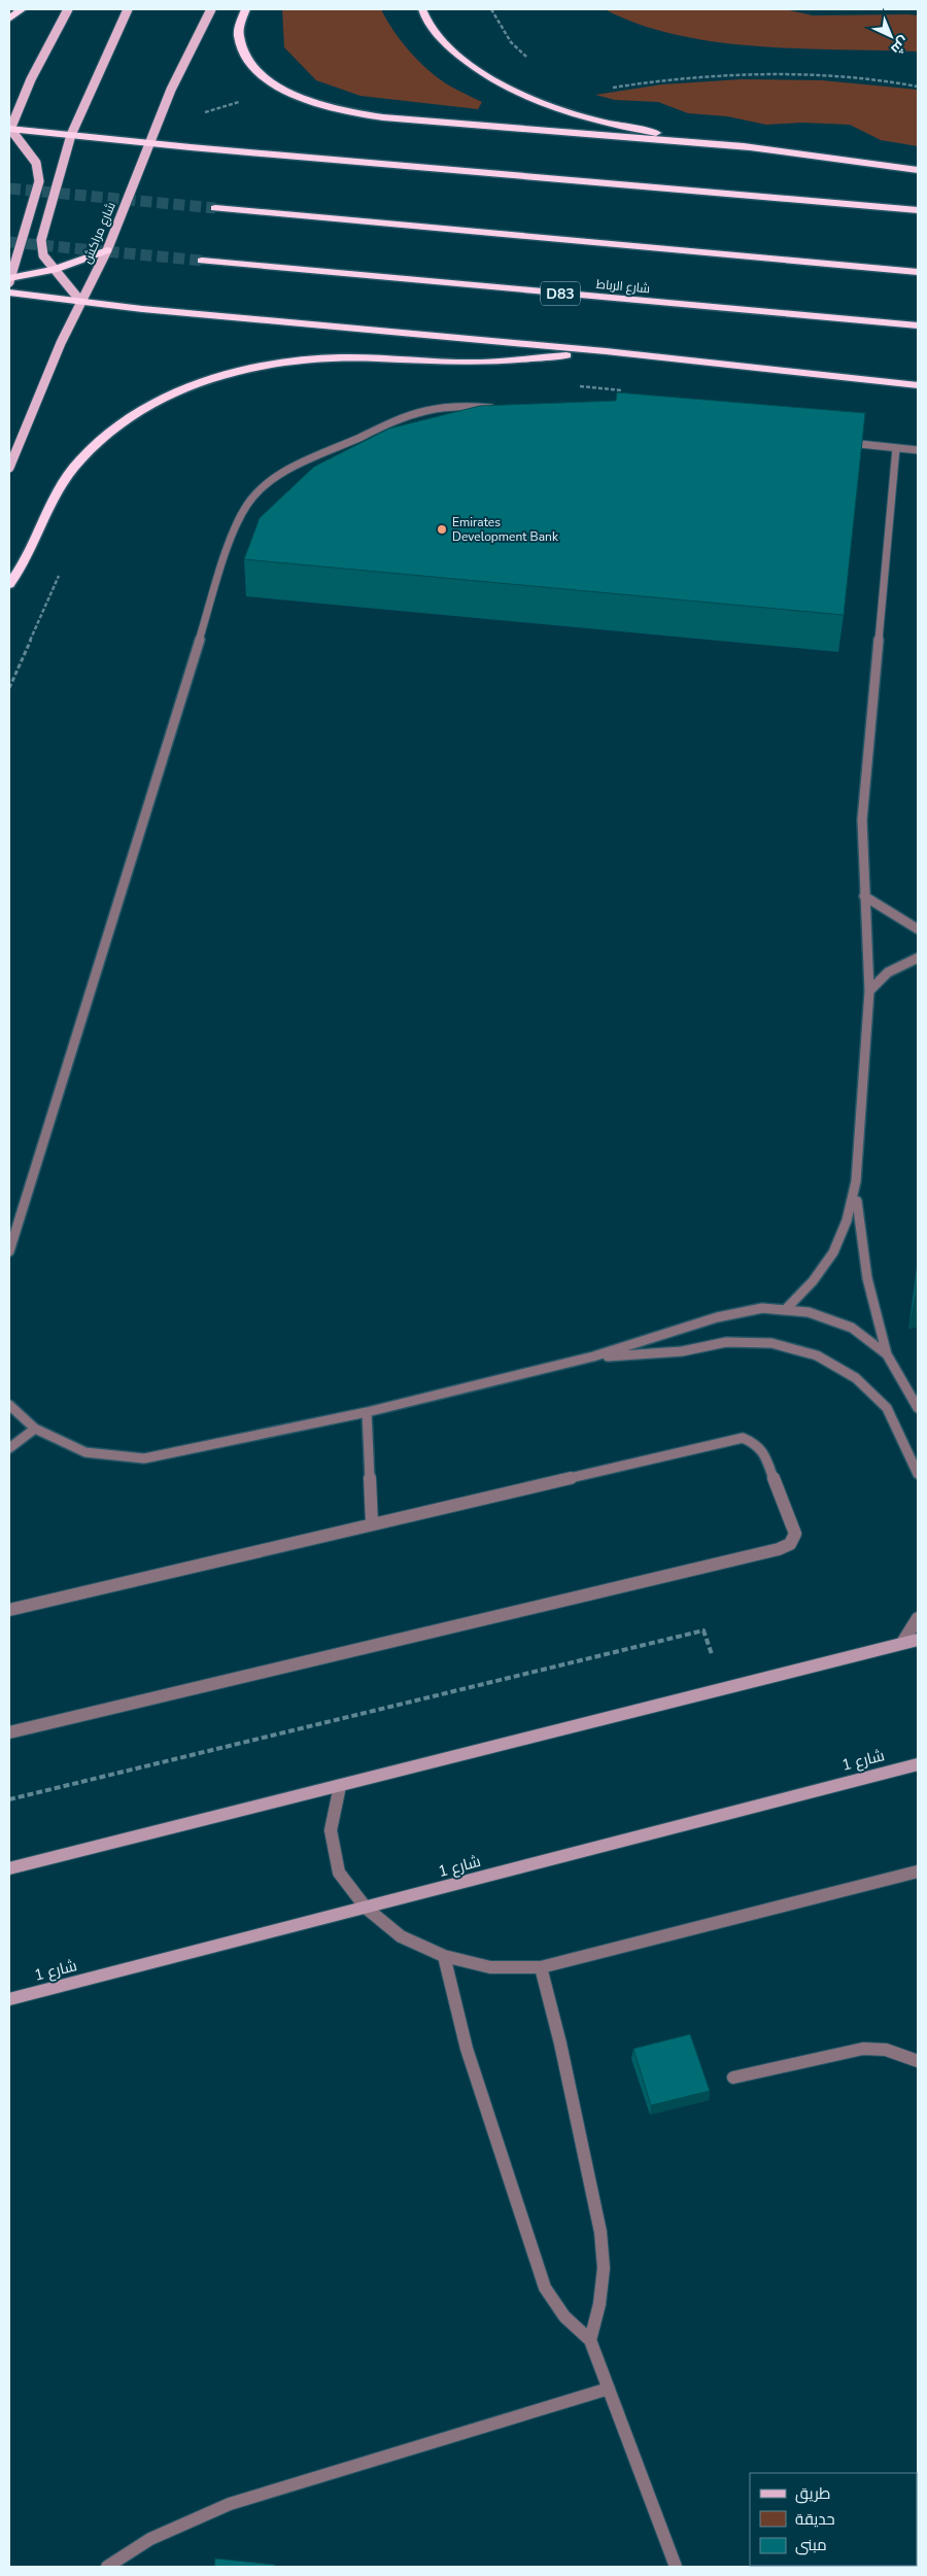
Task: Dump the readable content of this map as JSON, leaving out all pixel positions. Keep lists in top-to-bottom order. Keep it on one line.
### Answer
{"streets":{"highway":["شارع الرباط","D83"],"main road":["شارع مراكش"],"street":["شارع 1"]},"places":["Emirates Development Bank"],"legend":["طريق","حديقة","مبنى"],"north":"bottom right"}
